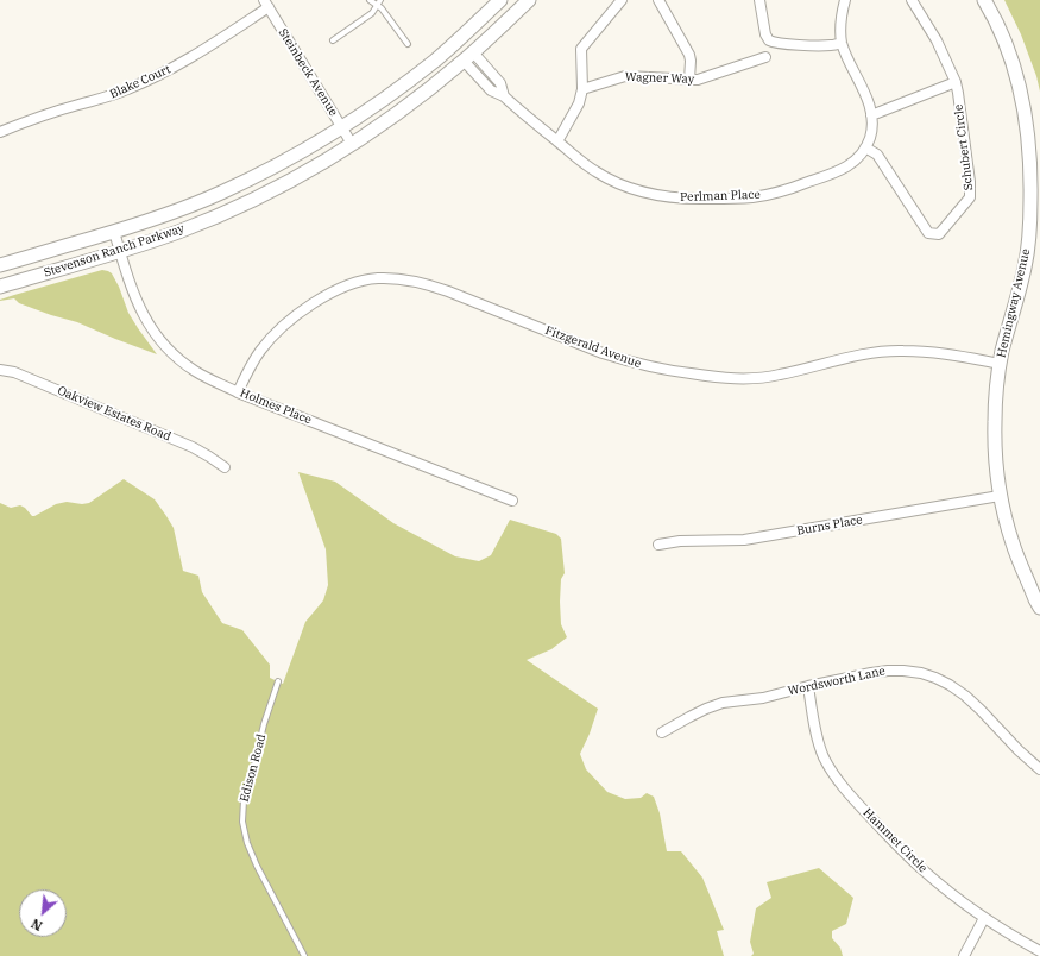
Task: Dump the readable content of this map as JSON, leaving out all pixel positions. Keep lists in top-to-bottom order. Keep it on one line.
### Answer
{"streets":{"main road":["Stevenson Ranch Parkway","Hemingway Avenue"],"street":["Steinbeck Avenue","Wagner Way","Blake Court","Schubert Circle","Perlman Place","Fitzgerald Avenue","Holmes Place","Oakview Estates Road","Burns Place","Wordsworth Lane","Hammet Circle"],"lane":["Edison Road"]},"crossings":[["Steinbeck Avenue","Blake Court"],["Steinbeck Avenue","Stevenson Ranch Parkway"],["Schubert Circle","Perlman Place"],["Perlman Place","Stevenson Ranch Parkway"],["Stevenson Ranch Parkway","Holmes Place"],["Hemingway Avenue","Fitzgerald Avenue"],["Hemingway Avenue","Burns Place"],["Fitzgerald Avenue","Holmes Place"],["Wordsworth Lane","Hammet Circle"]],"north":"bottom left"}
